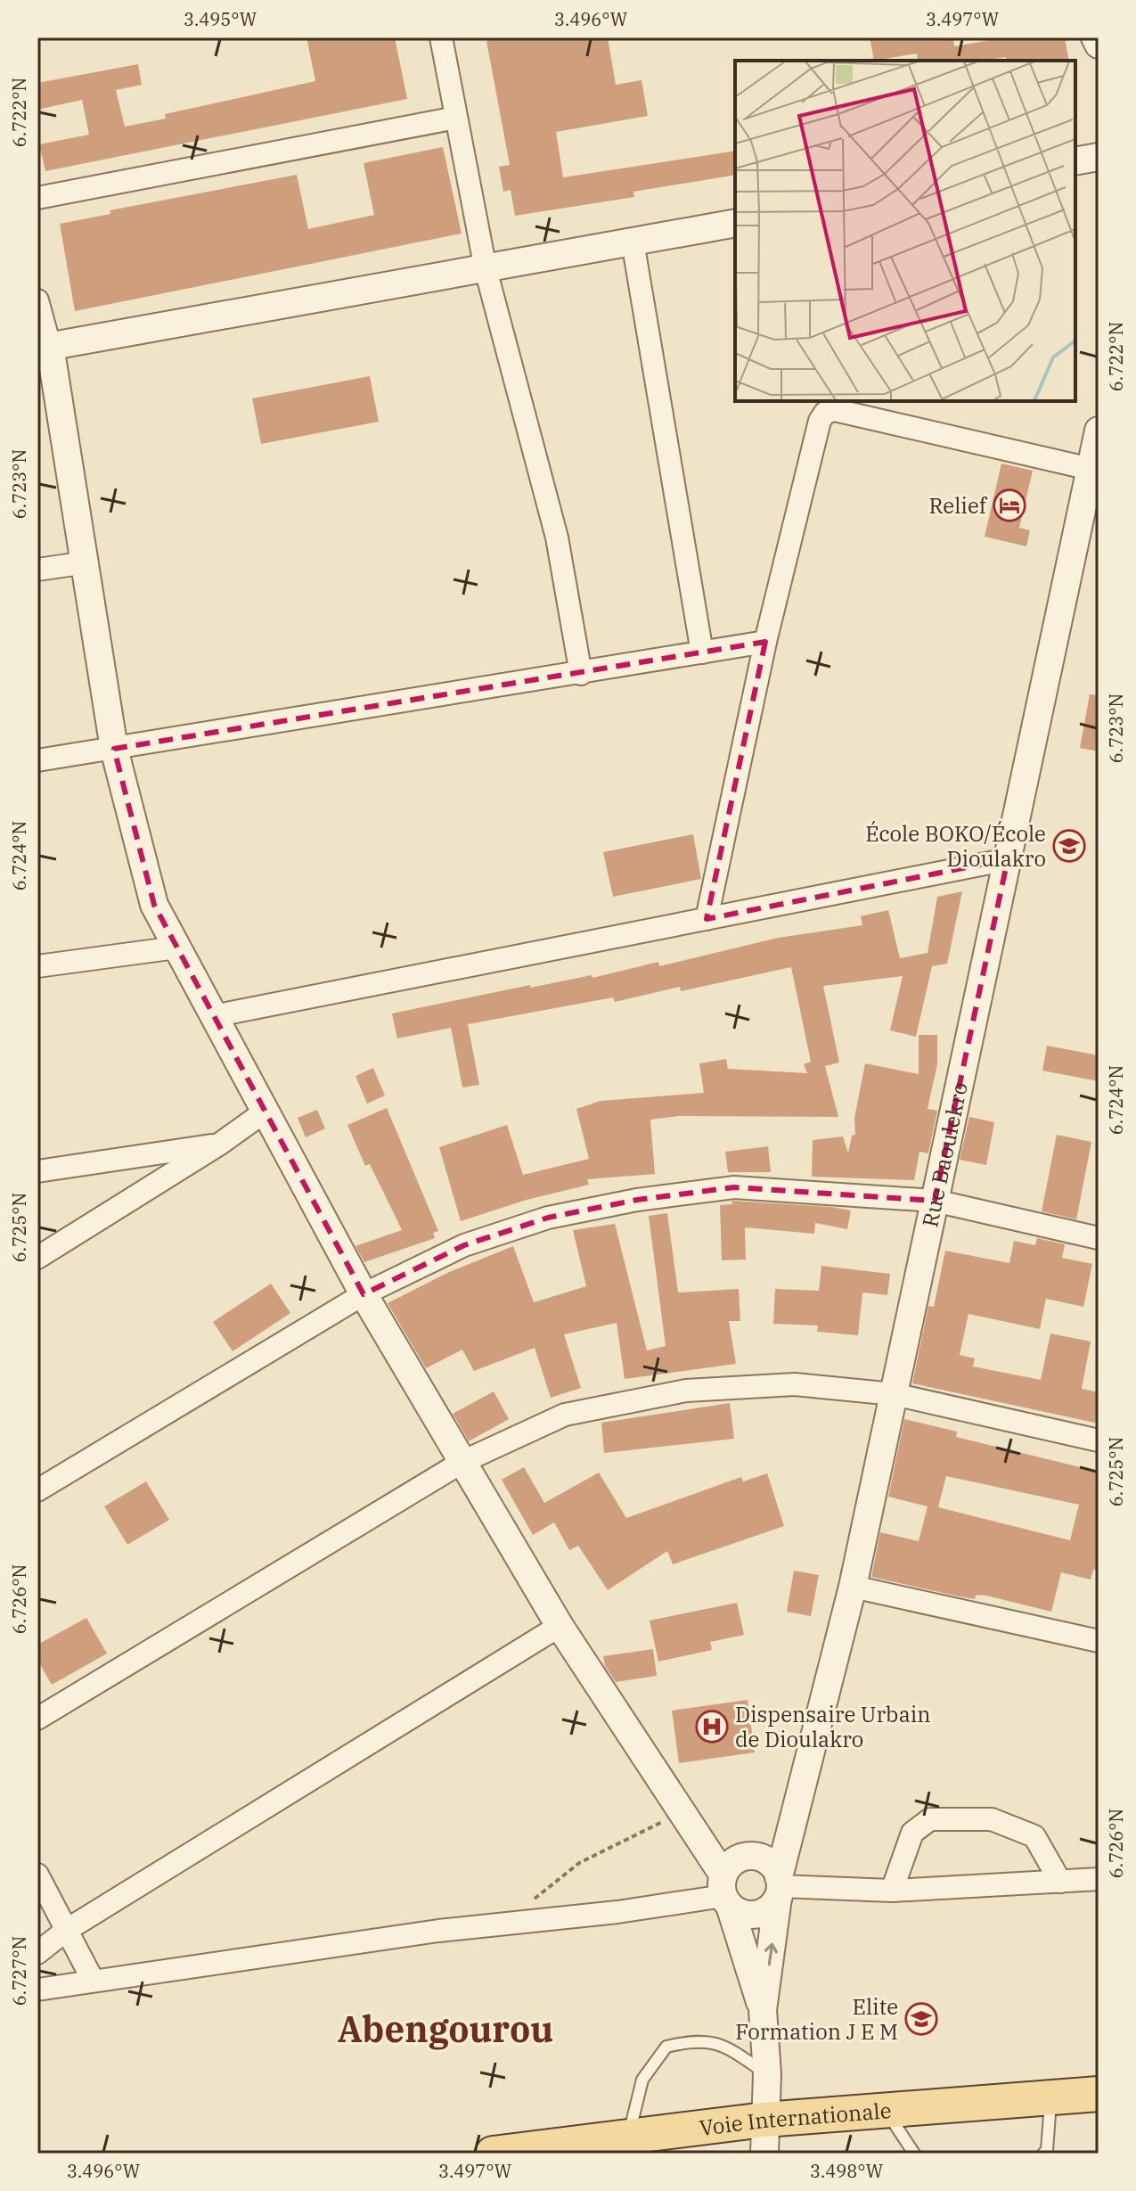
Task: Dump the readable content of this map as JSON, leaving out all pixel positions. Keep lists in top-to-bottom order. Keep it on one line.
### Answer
{"streets":{"main road":["Voie Internationale"],"street":["Rue Baoulekro"]},"crossings":[["Rue Baoulekro","Voie Internationale"]],"districts":["Abengourou"],"places":{"hotel":["Relief"],"school or university":["École BOKO/École Dioulakro","Elite Formation J E M"],"hospital":["Dispensaire Urbain de Dioulakro"]},"coordinates":["3.495°W","3.496°W","3.497°W","6.722°N","6.723°N","6.724°N","6.725°N","6.726°N","6.727°N","3.498°W"]}
